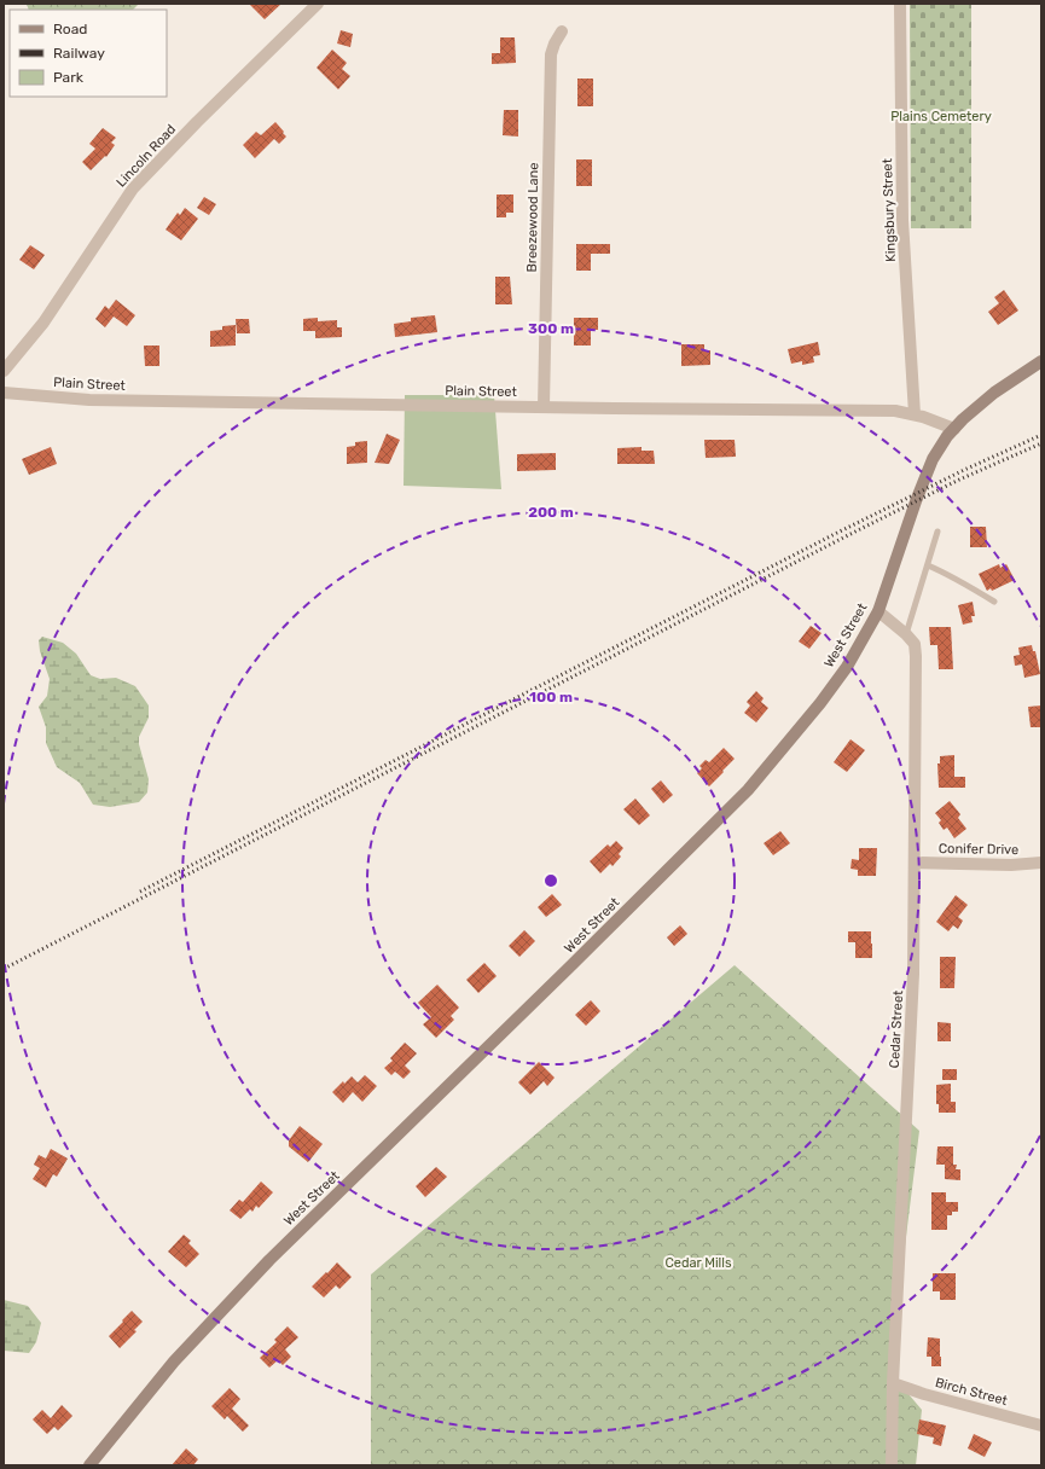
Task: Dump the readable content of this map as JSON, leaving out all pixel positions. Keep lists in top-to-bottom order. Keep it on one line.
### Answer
{"streets":{"main road":["West Street"],"street":["Lincoln Road","Kingsbury Street","Breezewood Lane","Plain Street","Conifer Drive","Cedar Street","Birch Street"]},"crossings":[["Kingsbury Street","Plain Street"],["Breezewood Lane","Plain Street"],["Plain Street","West Street"],["West Street","Cedar Street"],["Conifer Drive","Cedar Street"],["Cedar Street","Birch Street"]],"parks":["Plains Cemetery","Cedar Mills"],"legend":["Road","Railway","Park"],"rings":["300 m","200 m","100 m"]}
